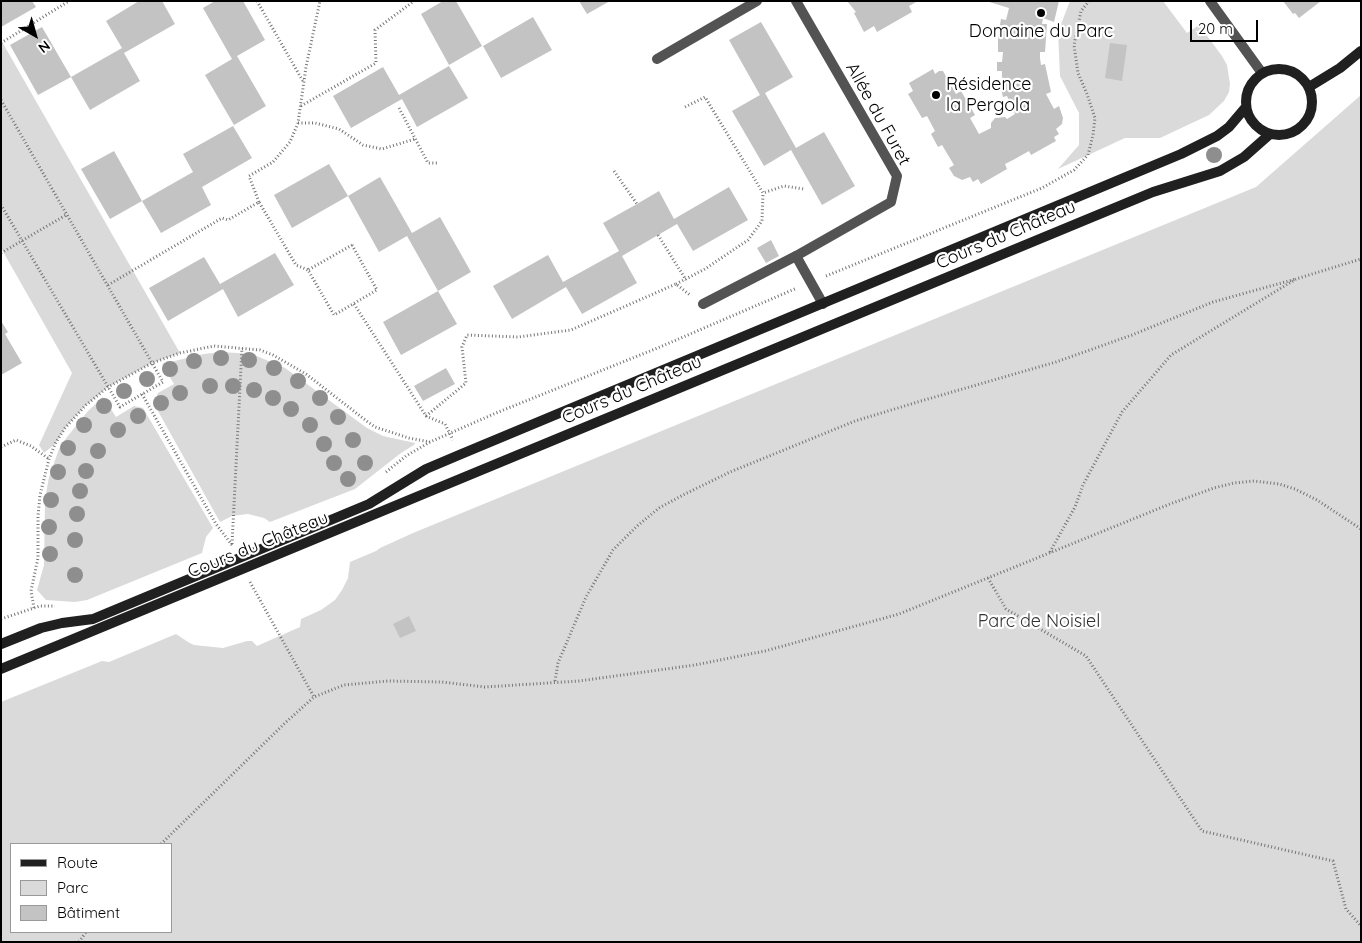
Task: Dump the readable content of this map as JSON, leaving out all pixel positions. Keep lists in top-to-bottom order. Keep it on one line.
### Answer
{"streets":{"main road":["Cours du Château"],"street":["Allée du Furet"]},"parks":["Parc de Noisiel"],"places":["Domaine du Parc","Résidence la Pergola"],"legend":["Route","Parc","Bâtiment"],"scale_bar":"20 m","north":"bottom right"}
